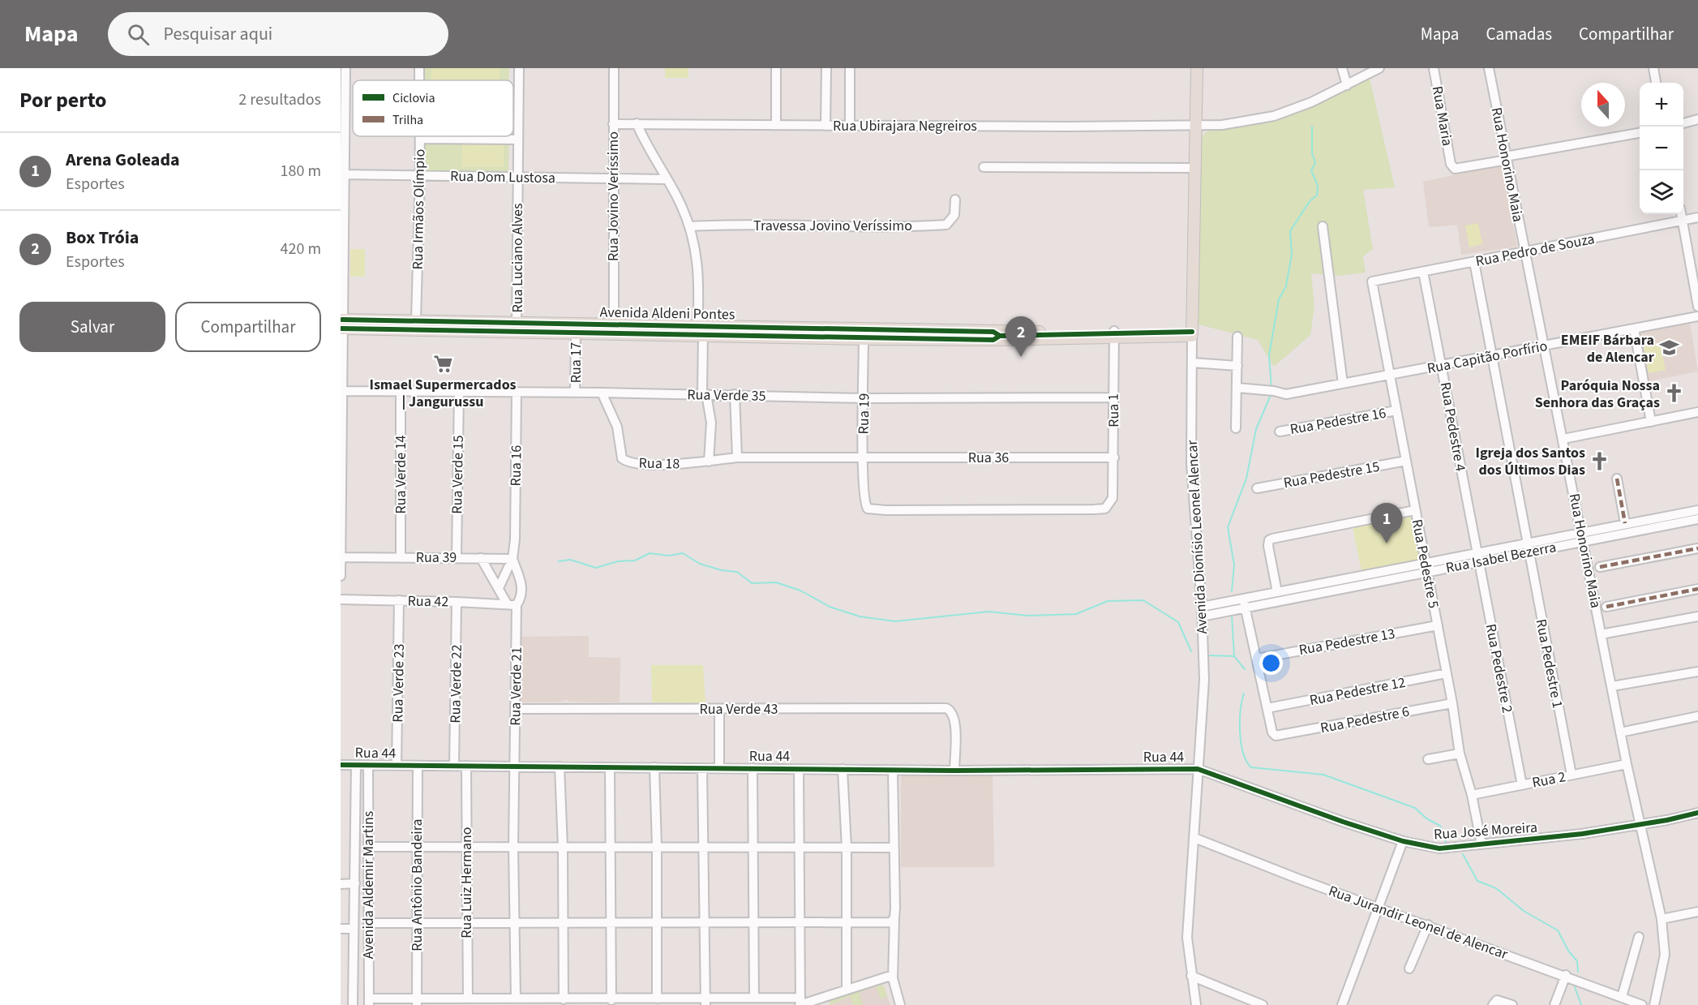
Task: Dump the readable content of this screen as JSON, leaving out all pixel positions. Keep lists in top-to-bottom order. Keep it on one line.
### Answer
{"streets":{"main road":["Avenida Aldeni Pontes","Avenida Dionísio Leonel Alencar"],"street":["Rua Maria","Rua Ubirajara Negreiros","Rua Honorino Maia","Rua Dom Lustosa","Rua Jovino Veríssimo","Rua Irmãos Olímpio","Travessa Jovino Veríssimo","Rua Pedro de Souza","Rua Luciano Alves","Rua Capitão Porfírio","Rua 17","Rua Verde 35","Rua 1","Rua 19","Rua Pedestre 16","Rua Pedestre 4","Rua 36","Rua 18","Rua 16","Rua Verde 14","Rua Verde 15","Rua Pedestre 15","Rua 39","Rua Isabel Bezerra","Rua Pedestre 5","Rua 42","Rua Pedestre 13","Rua Pedestre 1","Rua Pedestre 2","Rua Verde 23","Rua Verde 22","Rua Verde 21","Rua Pedestre 12","Rua Verde 43","Rua Pedestre 6","Rua 44","Rua 2","Rua José Moreira","Rua Luiz Hermano","Avenida Aldemir Martins","Rua Antônio Bandeira","Rua Jurandir Leonel de Alencar"]},"crossings":[["Rua Maria","Rua Honorino Maia"],["Rua Ubirajara Negreiros","Rua Jovino Veríssimo"],["Rua Ubirajara Negreiros","Avenida Dionísio Leonel Alencar"],["Rua Honorino Maia","Rua Pedro de Souza"],["Rua Honorino Maia","Rua Capitão Porfírio"],["Rua Honorino Maia","Rua Isabel Bezerra"],["Rua Honorino Maia","Rua 2"],["Rua Honorino Maia","Rua José Moreira"],["Rua Dom Lustosa","Rua Jovino Veríssimo"],["Rua Dom Lustosa","Rua Irmãos Olímpio"],["Rua Dom Lustosa","Rua Luciano Alves"],["Rua Jovino Veríssimo","Avenida Aldeni Pontes"],["Rua Irmãos Olímpio","Avenida Aldeni Pontes"],["Rua Pedro de Souza","Rua Pedestre 4"],["Rua Pedro de Souza","Rua Pedestre 5"],["Rua Pedro de Souza","Rua Pedestre 1"],["Rua Luciano Alves","Avenida Aldeni Pontes"],["Avenida Aldeni Pontes","Rua 17"],["Avenida Aldeni Pontes","Rua 1"],["Avenida Aldeni Pontes","Rua 19"],["Avenida Aldeni Pontes","Avenida Dionísio Leonel Alencar"],["Rua Capitão Porfírio","Rua Pedestre 4"],["Rua Capitão Porfírio","Rua Pedestre 5"],["Rua Capitão Porfírio","Rua Pedestre 1"],["Rua 17","Rua Verde 35"],["Rua Verde 35","Rua 1"],["Rua Verde 35","Rua 19"],["Rua Verde 35","Rua 18"],["Rua Verde 35","Rua 16"],["Rua Verde 35","Rua Verde 14"],["Rua Verde 35","Rua Verde 15"],["Rua 1","Rua 19"],["Rua 1","Rua 36"],["Rua 19","Rua 36"],["Rua 19","Rua 18"],["Rua Pedestre 16","Rua Pedestre 5"],["Rua Pedestre 4","Rua Isabel Bezerra"],["Rua Pedestre 4","Rua Pedestre 2"],["Rua 36","Rua 18"],["Rua 16","Rua 39"],["Rua Verde 14","Rua 39"],["Rua Verde 15","Rua 39"],["Rua Pedestre 15","Rua Pedestre 5"],["Avenida Dionísio Leonel Alencar","Rua Isabel Bezerra"],["Avenida Dionísio Leonel Alencar","Rua 44"],["Avenida Dionísio Leonel Alencar","Rua José Moreira"],["Avenida Dionísio Leonel Alencar","Rua Jurandir Leonel de Alencar"],["Rua Isabel Bezerra","Rua Pedestre 5"],["Rua Isabel Bezerra","Rua Pedestre 1"],["Rua Isabel Bezerra","Rua Pedestre 2"],["Rua Pedestre 5","Rua Pedestre 13"],["Rua Pedestre 5","Rua Pedestre 12"],["Rua Pedestre 5","Rua Pedestre 6"],["Rua Pedestre 5","Rua 2"],["Rua Pedestre 5","Rua José Moreira"],["Rua 42","Rua Verde 23"],["Rua 42","Rua Verde 22"],["Rua 42","Rua Verde 21"],["Rua Pedestre 1","Rua 2"],["Rua Pedestre 2","Rua 2"],["Rua Verde 23","Rua 44"],["Rua Verde 22","Rua 44"],["Rua Verde 21","Rua Verde 43"],["Rua Verde 21","Rua 44"],["Rua Pedestre 12","Rua Pedestre 6"],["Rua Verde 43","Rua 44"],["Rua 44","Rua José Moreira"],["Rua 44","Rua Luiz Hermano"],["Rua 44","Avenida Aldemir Martins"],["Rua 44","Rua Antônio Bandeira"]],"places":{"school or university":["EMEIF Bárbara de Alencar"],"supermarket":["Ismael Supermercados | Jangurussu"],"church":["Paróquia Nossa Senhora das Graças","Igreja dos Santos dos Últimos Dias"]},"legend":["Ciclovia","Trilha"],"north":"top","page":{"header":"Mapa","search":"Pesquisar aqui","nav":["Mapa","Camadas","Compartilhar"],"heading":["Por perto","2 resultados"],"map_buttons":["+","−"],"list":[{"mark":"1","name":"Arena Goleada","note":"Esportes","value":"180 m"},{"mark":"2","name":"Box Tróia","note":"Esportes","value":"420 m"}],"buttons":["Salvar","Compartilhar"],"pins":["2","1"]}}
